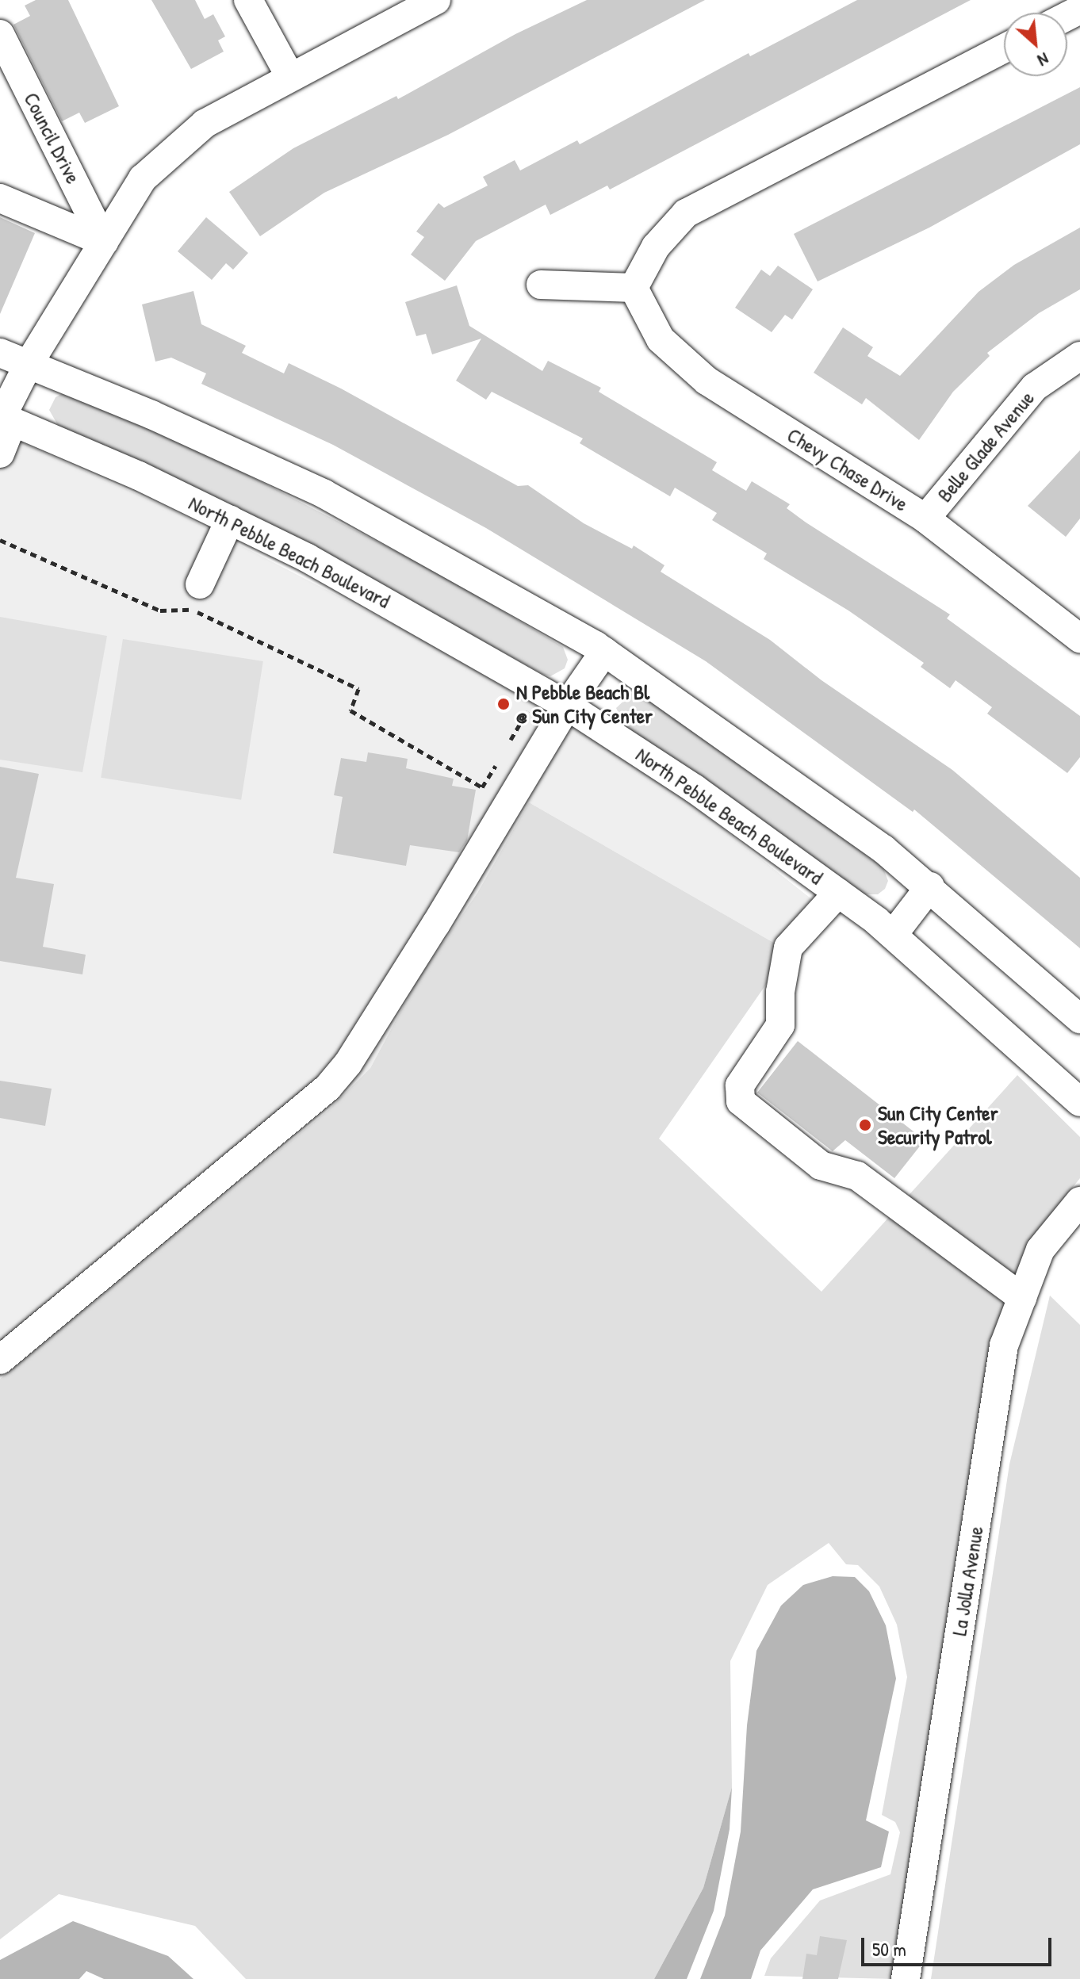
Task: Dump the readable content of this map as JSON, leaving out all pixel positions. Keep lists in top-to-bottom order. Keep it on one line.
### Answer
{"streets":{"street":["Council Drive","Belle Glade Avenue","Chevy Chase Drive","North Pebble Beach Boulevard","La Jolla Avenue"]},"crossings":[["Belle Glade Avenue","Chevy Chase Drive"]],"places":["N Pebble Beach Bl @ Sun City Center","Sun City Center Security Patrol"],"scale_bar":"50 m","north":"bottom right"}
